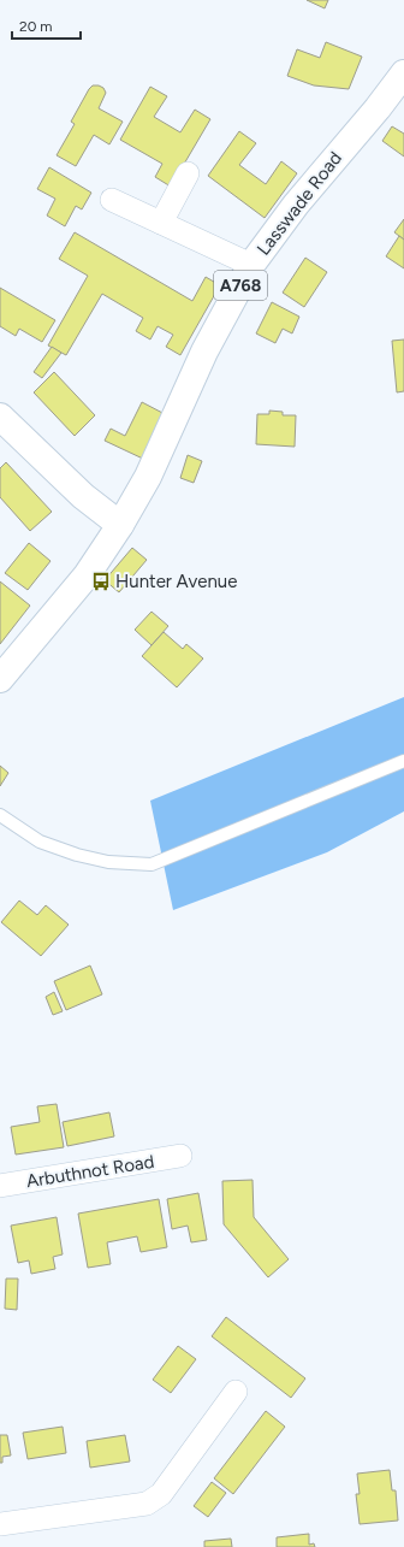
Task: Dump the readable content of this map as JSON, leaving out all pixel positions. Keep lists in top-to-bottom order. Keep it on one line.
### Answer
{"streets":{"main road":["Lasswade Road","A768"],"street":["Arbuthnot Road"]},"crossings":[["Lasswade Road","A768"]],"places":{"bus stop":["Hunter Avenue"]},"scale_bar":"20 m"}
